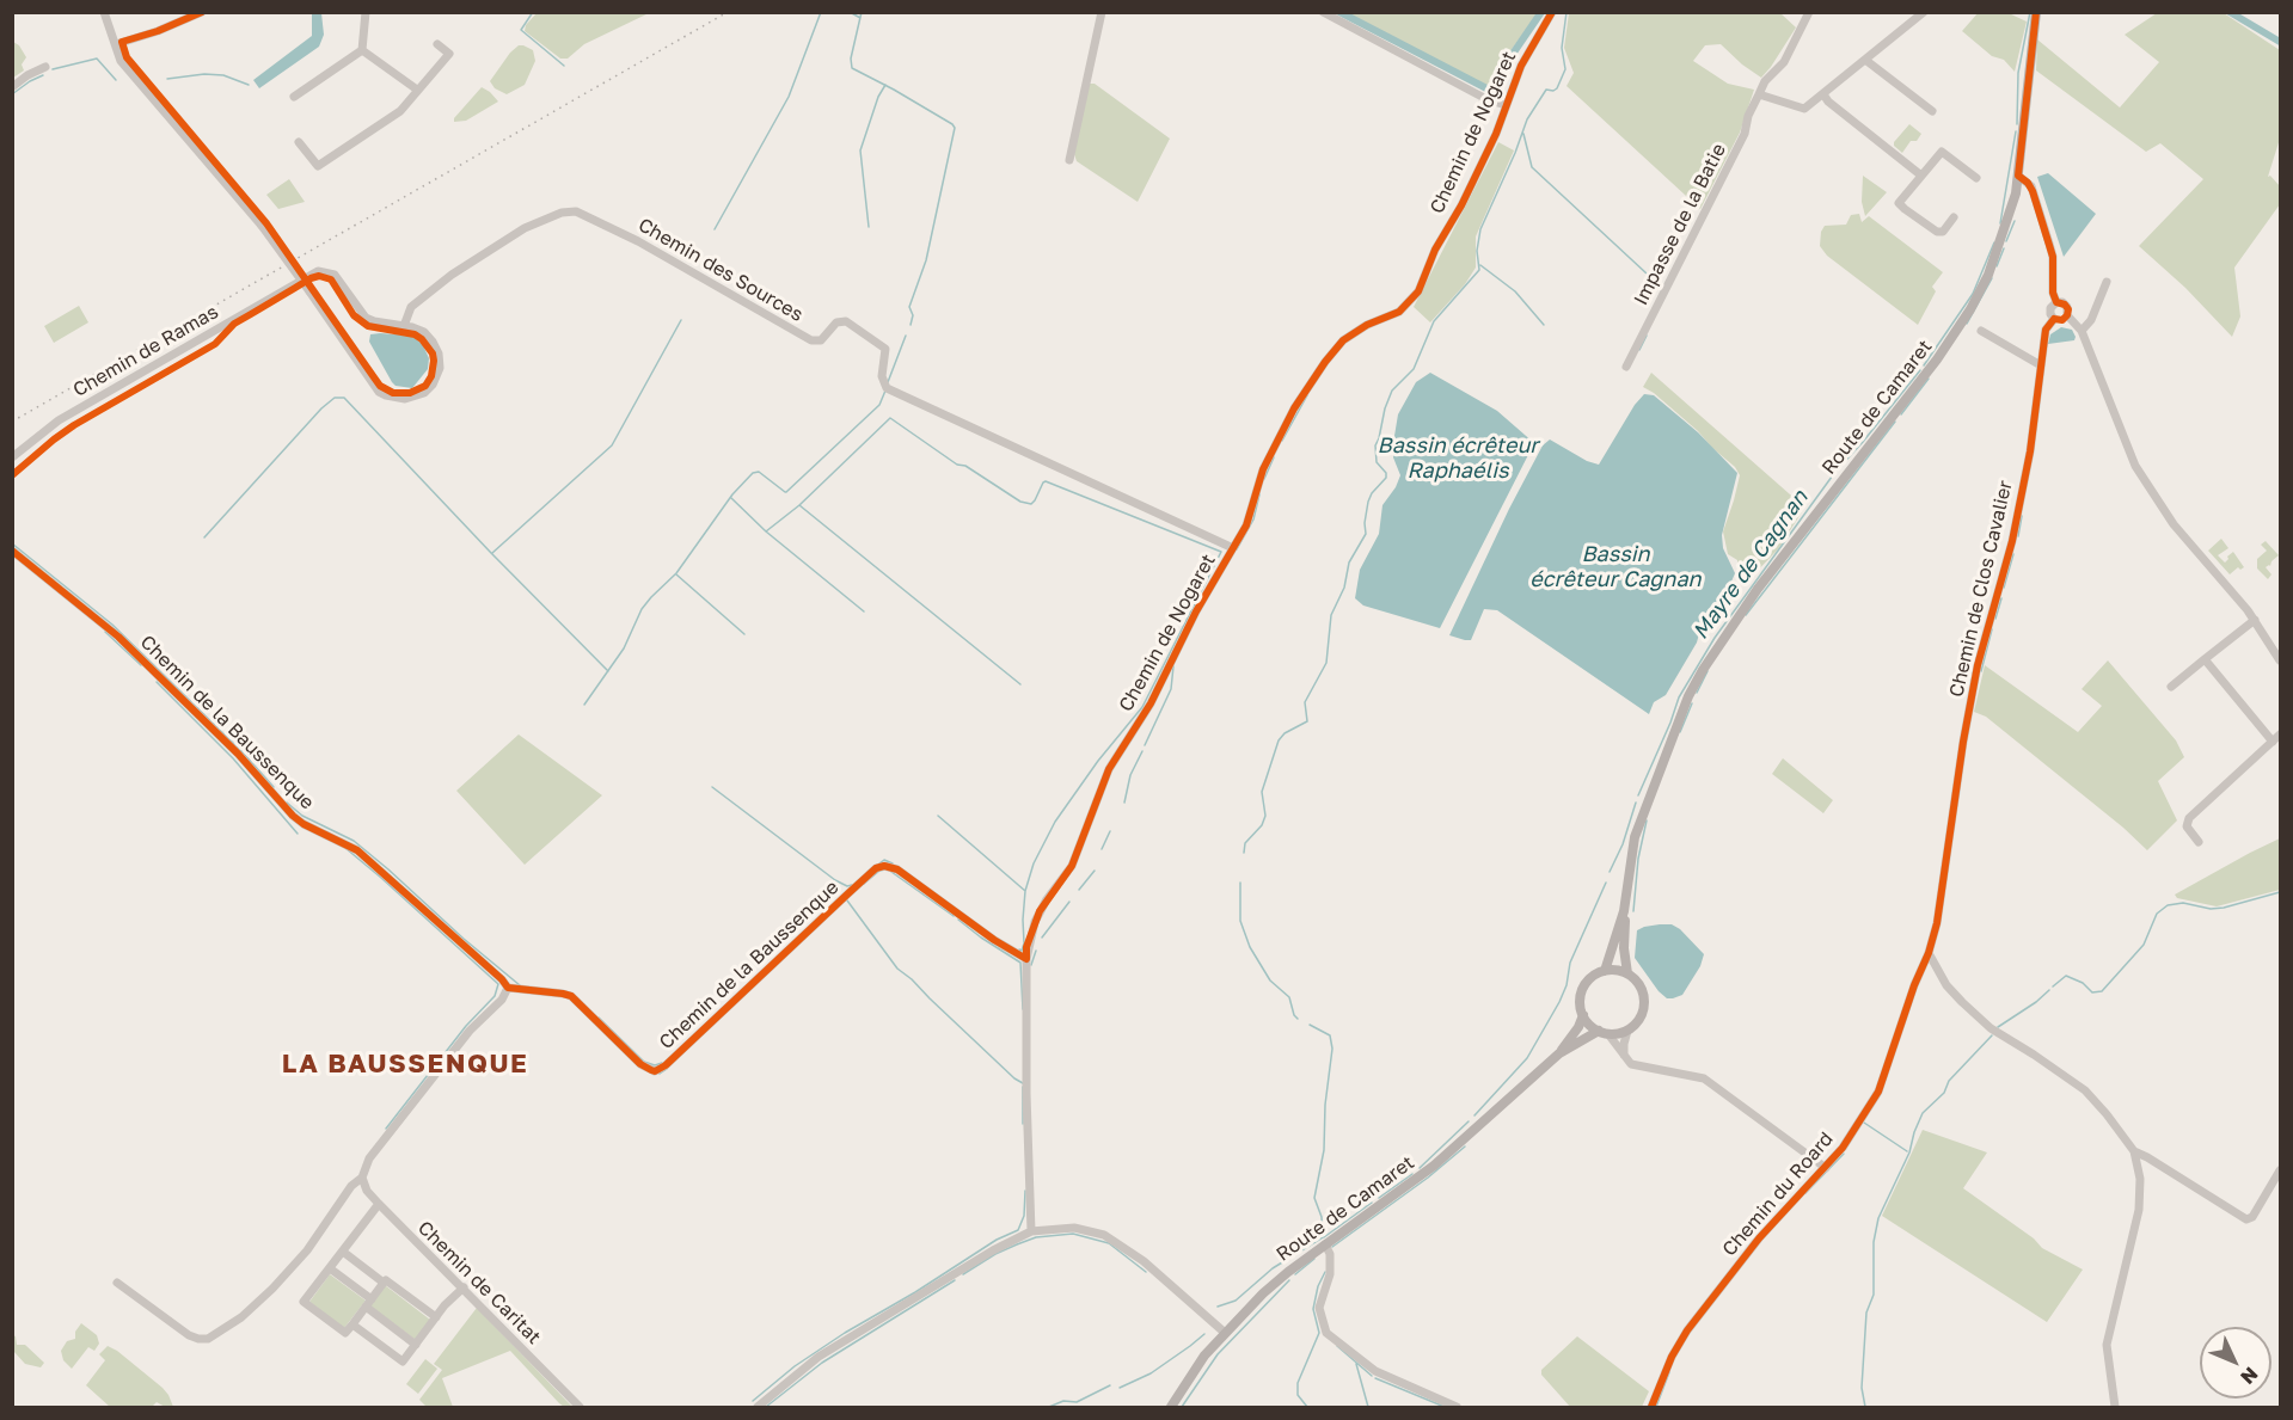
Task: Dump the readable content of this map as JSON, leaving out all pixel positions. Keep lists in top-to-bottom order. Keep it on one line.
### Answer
{"streets":{"main road":["Route de Camaret"],"street":["Chemin de Nogaret","Impasse de la Batie","Chemin des Sources","Chemin de Ramas","Chemin de Clos Cavalier","Chemin de la Baussenque","Chemin du Roard","Chemin de Caritat"]},"crossings":[["Chemin de Nogaret","Chemin des Sources"],["Chemin de Nogaret","Chemin de la Baussenque"],["Chemin des Sources","Chemin de Ramas"],["Chemin de Clos Cavalier","Chemin du Roard"]],"districts":["LA BAUSSENQUE"],"water":["Bassin écrêteur Raphaélis","Bassin écrêteur Cagnan","Mayre de Cagnan"],"north":"bottom right"}
